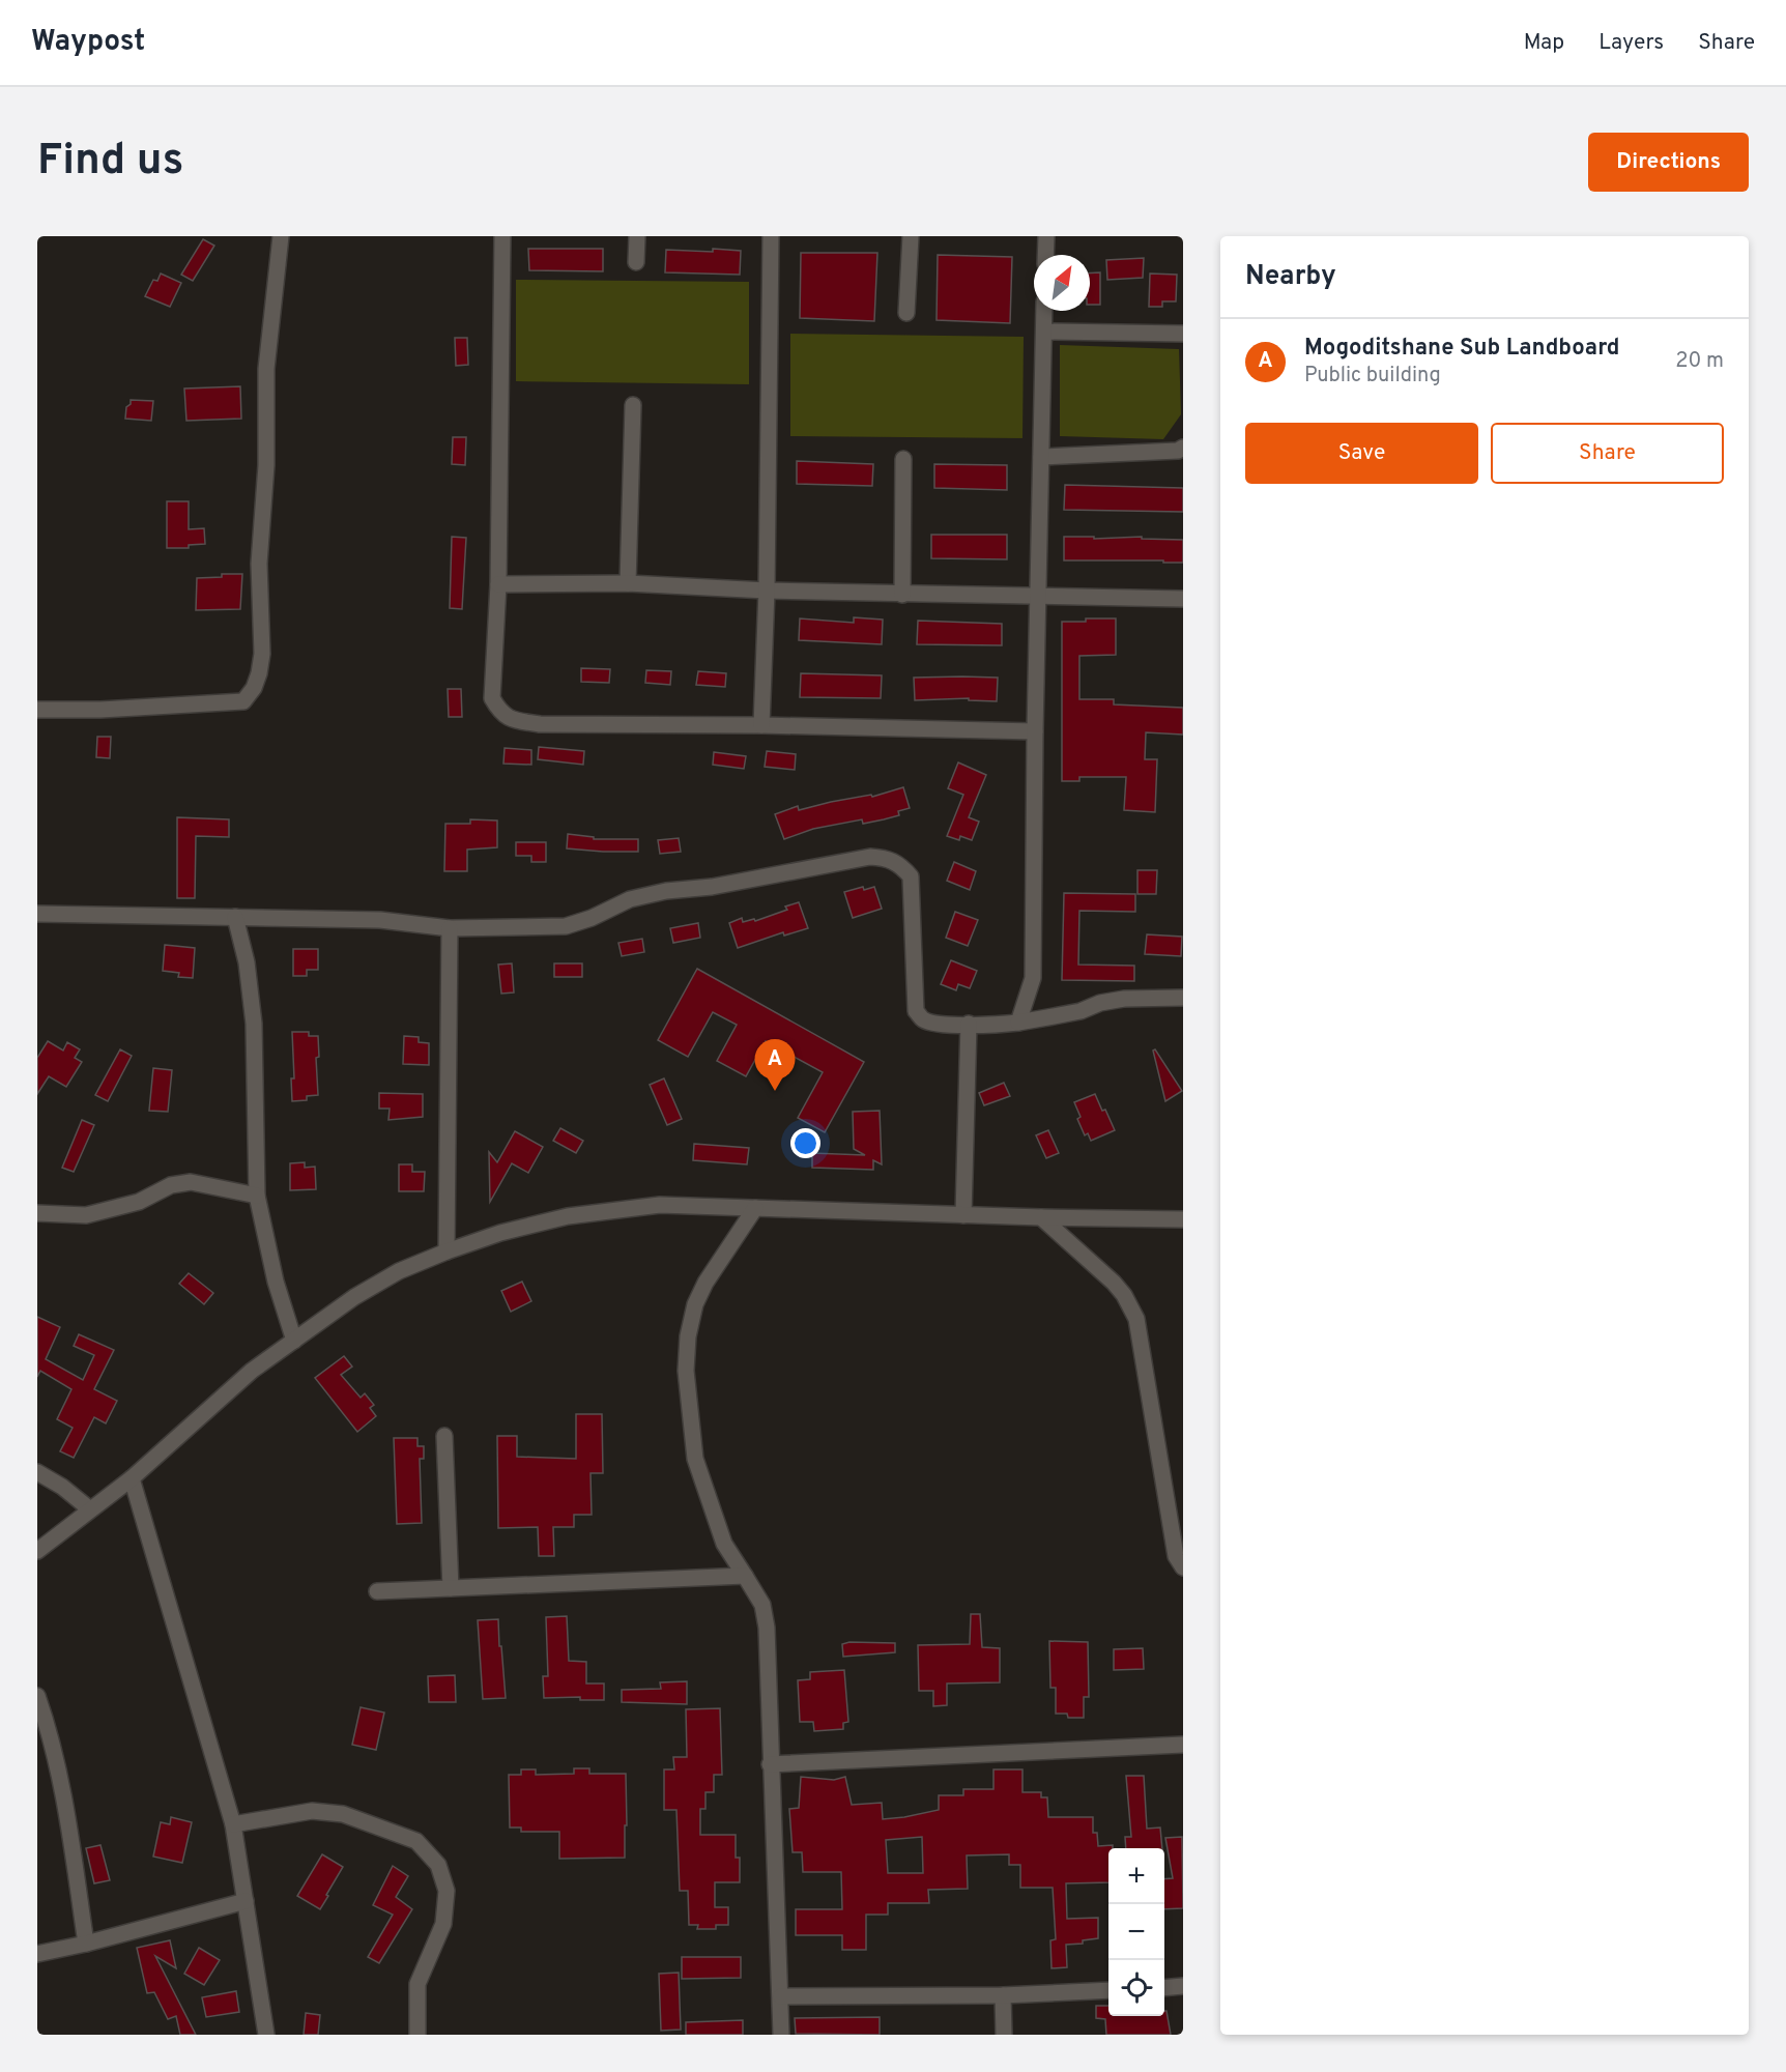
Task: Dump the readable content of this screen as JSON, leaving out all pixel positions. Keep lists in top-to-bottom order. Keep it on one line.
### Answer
{"north":"top right","page":{"header":"Waypost","nav":["Map","Layers","Share"],"buttons":["Directions",["Save","Share"]],"title":"Find us","heading":"Nearby","list":[{"mark":"A","name":"Mogoditshane Sub Landboard","note":"Public building","value":"20 m"}],"pins":"A","map_buttons":["+","−"]}}
